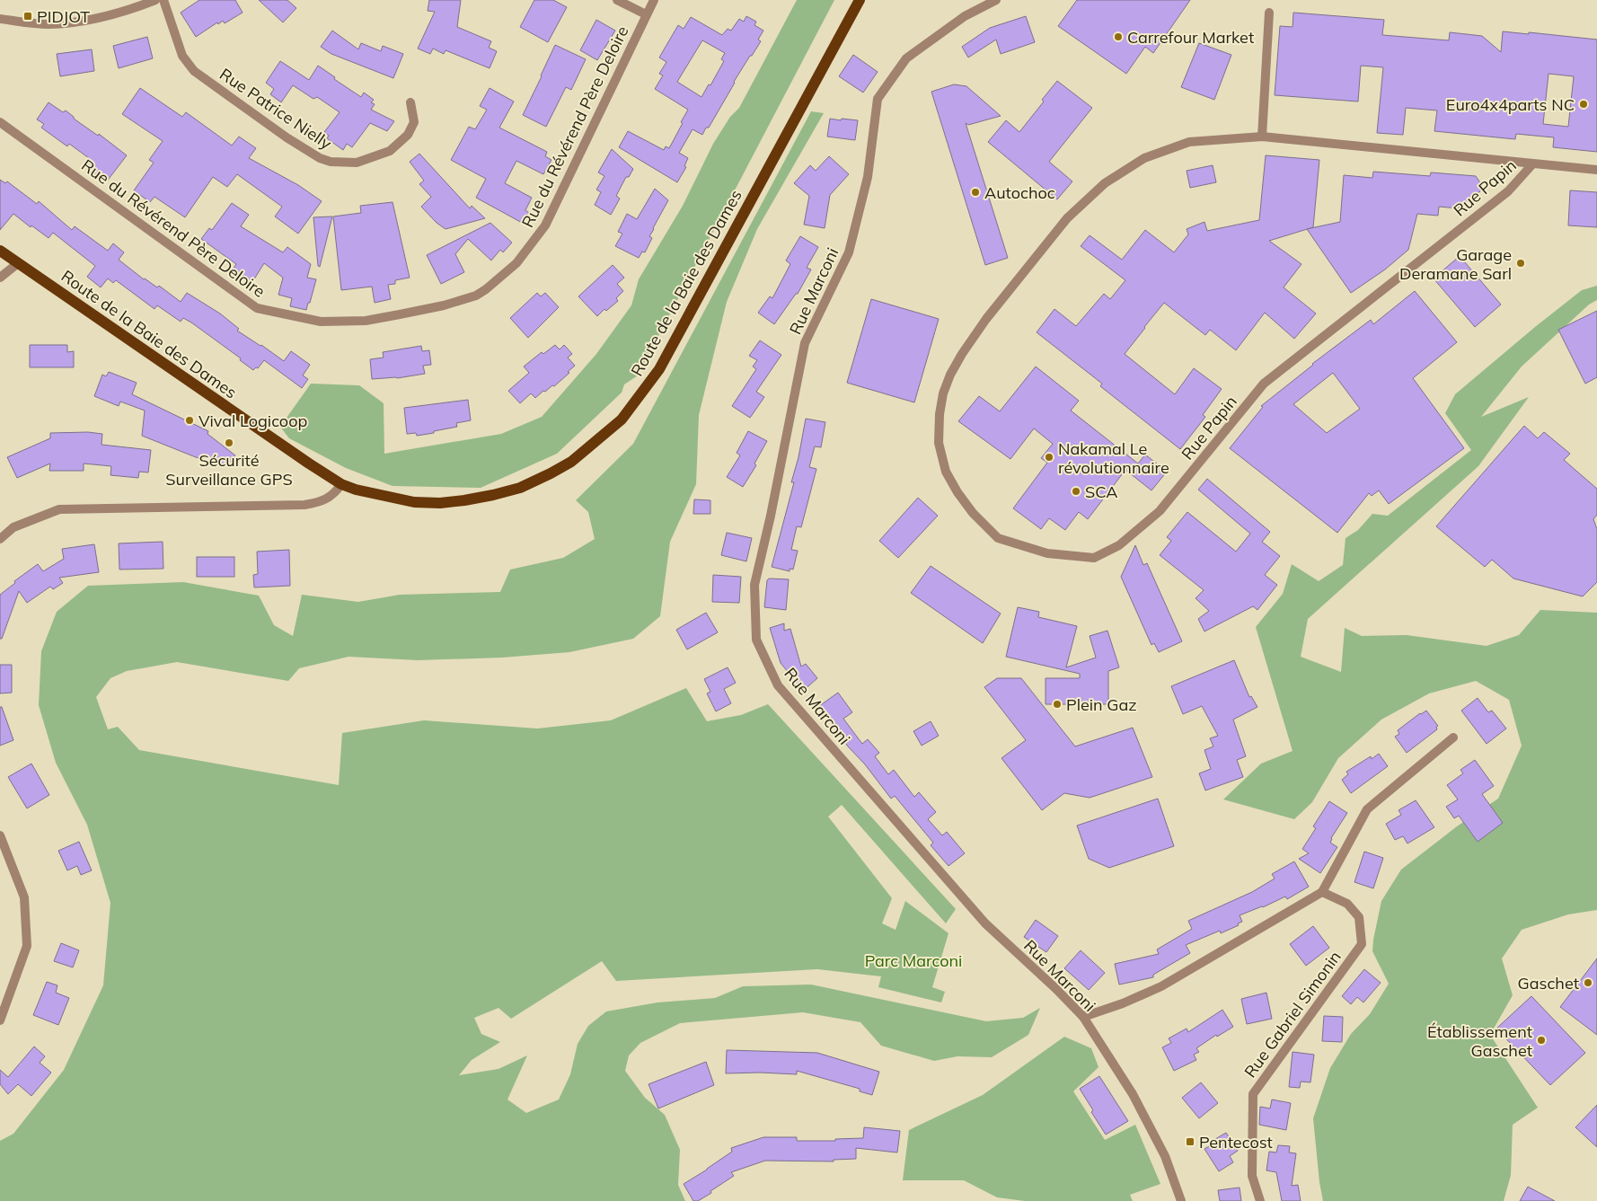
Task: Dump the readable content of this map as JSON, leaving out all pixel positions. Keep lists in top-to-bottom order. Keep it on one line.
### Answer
{"streets":{"main road":["Route de la Baie des Dames"],"street":["Rue Patrice Nielly","Rue du Révérend Père Deloire","Rue Papin","Rue Marconi","Rue Gabriel Simonin"]},"parks":["Parc Marconi"],"places":{"transit":["PIDJOT","Pentecost"],"other":["Carrefour Market","Euro4x4parts NC","Autochoc","Garage Deramane Sarl","Vival Logicoop","Sécurité Surveillance GPS","Nakamal Le révolutionnaire","SCA","Plein Gaz","Gaschet","Établissement Gaschet"]}}
